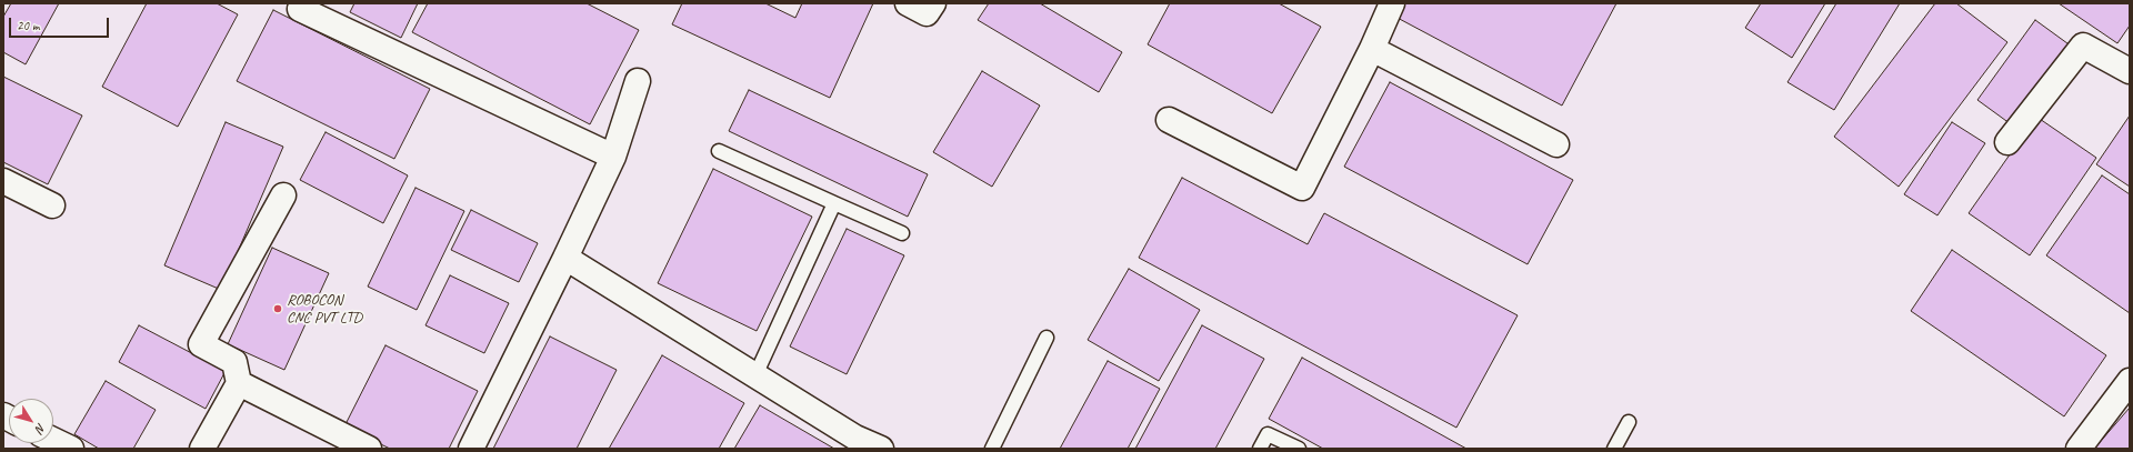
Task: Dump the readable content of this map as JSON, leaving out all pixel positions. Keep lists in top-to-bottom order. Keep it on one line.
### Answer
{"places":["ROBOCON CNC PVT LTD"],"scale_bar":"20 m","north":"bottom right"}
